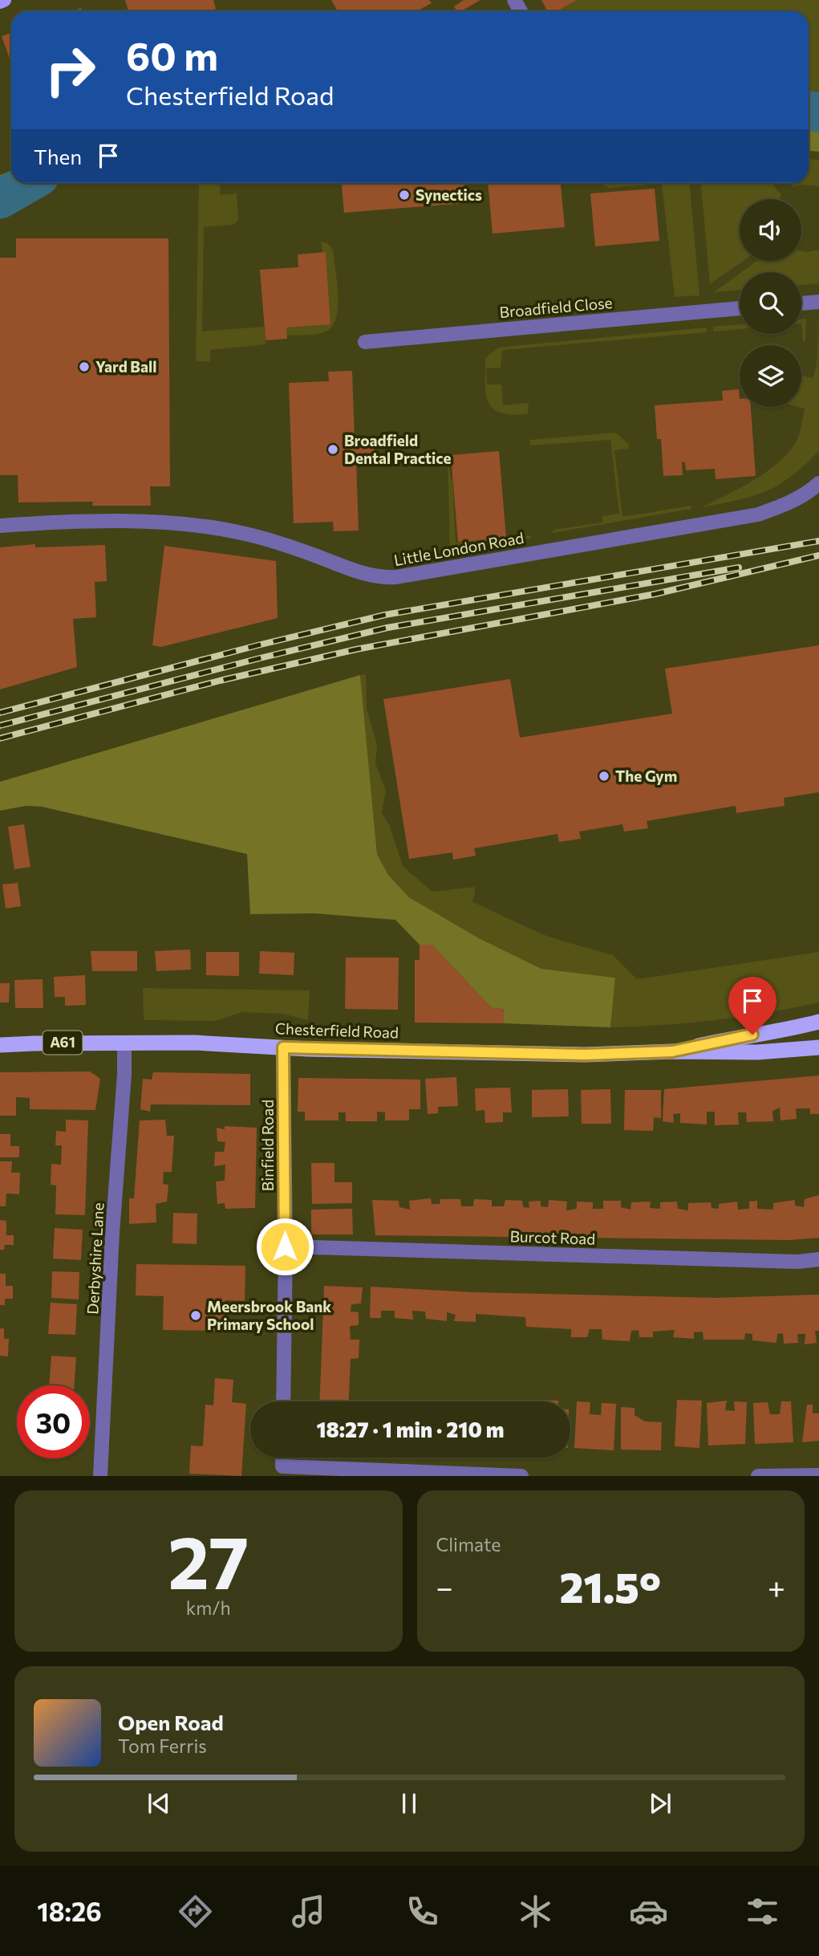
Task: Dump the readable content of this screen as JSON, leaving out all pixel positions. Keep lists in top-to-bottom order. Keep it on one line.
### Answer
{"streets":{"highway":["Chesterfield Road","A61"],"street":["Broadfield Close","Little London Road","Binfield Road","Burcot Road","Derbyshire Lane"]},"crossings":[["Chesterfield Road","Binfield Road"],["Chesterfield Road","Derbyshire Lane"],["Binfield Road","Burcot Road"]],"places":["Synectics","Yard Ball","Broadfield Dental Practice","The Gym","Meersbrook Bank Primary School"],"page":{"turn":["60 m","Chesterfield Road"],"then":"Then","limit":"30","trip":"18:27 · 1 min · 210 m","tile":[["27","km/h"],"Climate"],"heat":["−","21.5°","+"],"song":["Open Road","Tom Ferris"],"tabs":"18:26"}}
